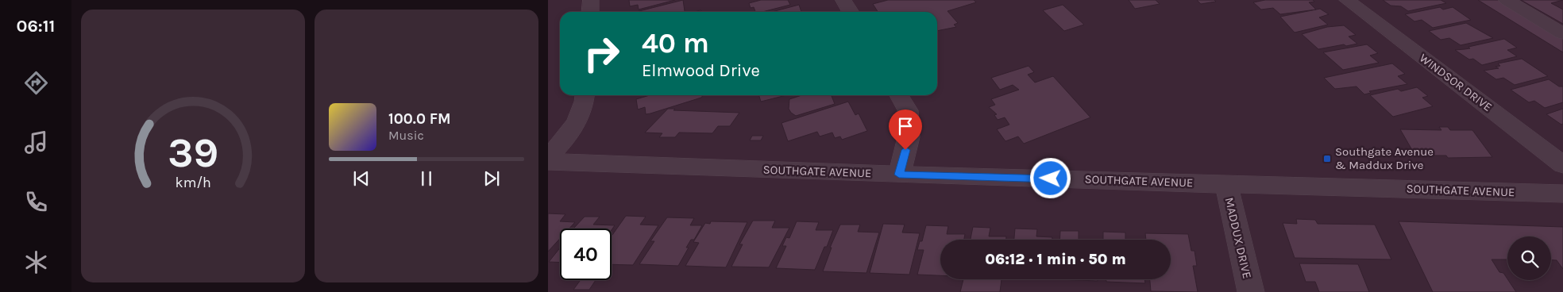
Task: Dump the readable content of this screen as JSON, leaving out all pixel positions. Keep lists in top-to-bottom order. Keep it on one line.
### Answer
{"streets":{"street":["WINDSOR DRIVE","SOUTHGATE AVENUE","MADDUX DRIVE"]},"crossings":[["SOUTHGATE AVENUE","MADDUX DRIVE"]],"places":{"transit":["Southgate Avenue & Maddux Drive"]},"page":{"tabs":"06:11","turn":["40 m","Elmwood Drive"],"song":["100.0 FM","Music"],"limit":"40","trip":"06:12 · 1 min · 50 m","gauge":["39","km/h"]}}
